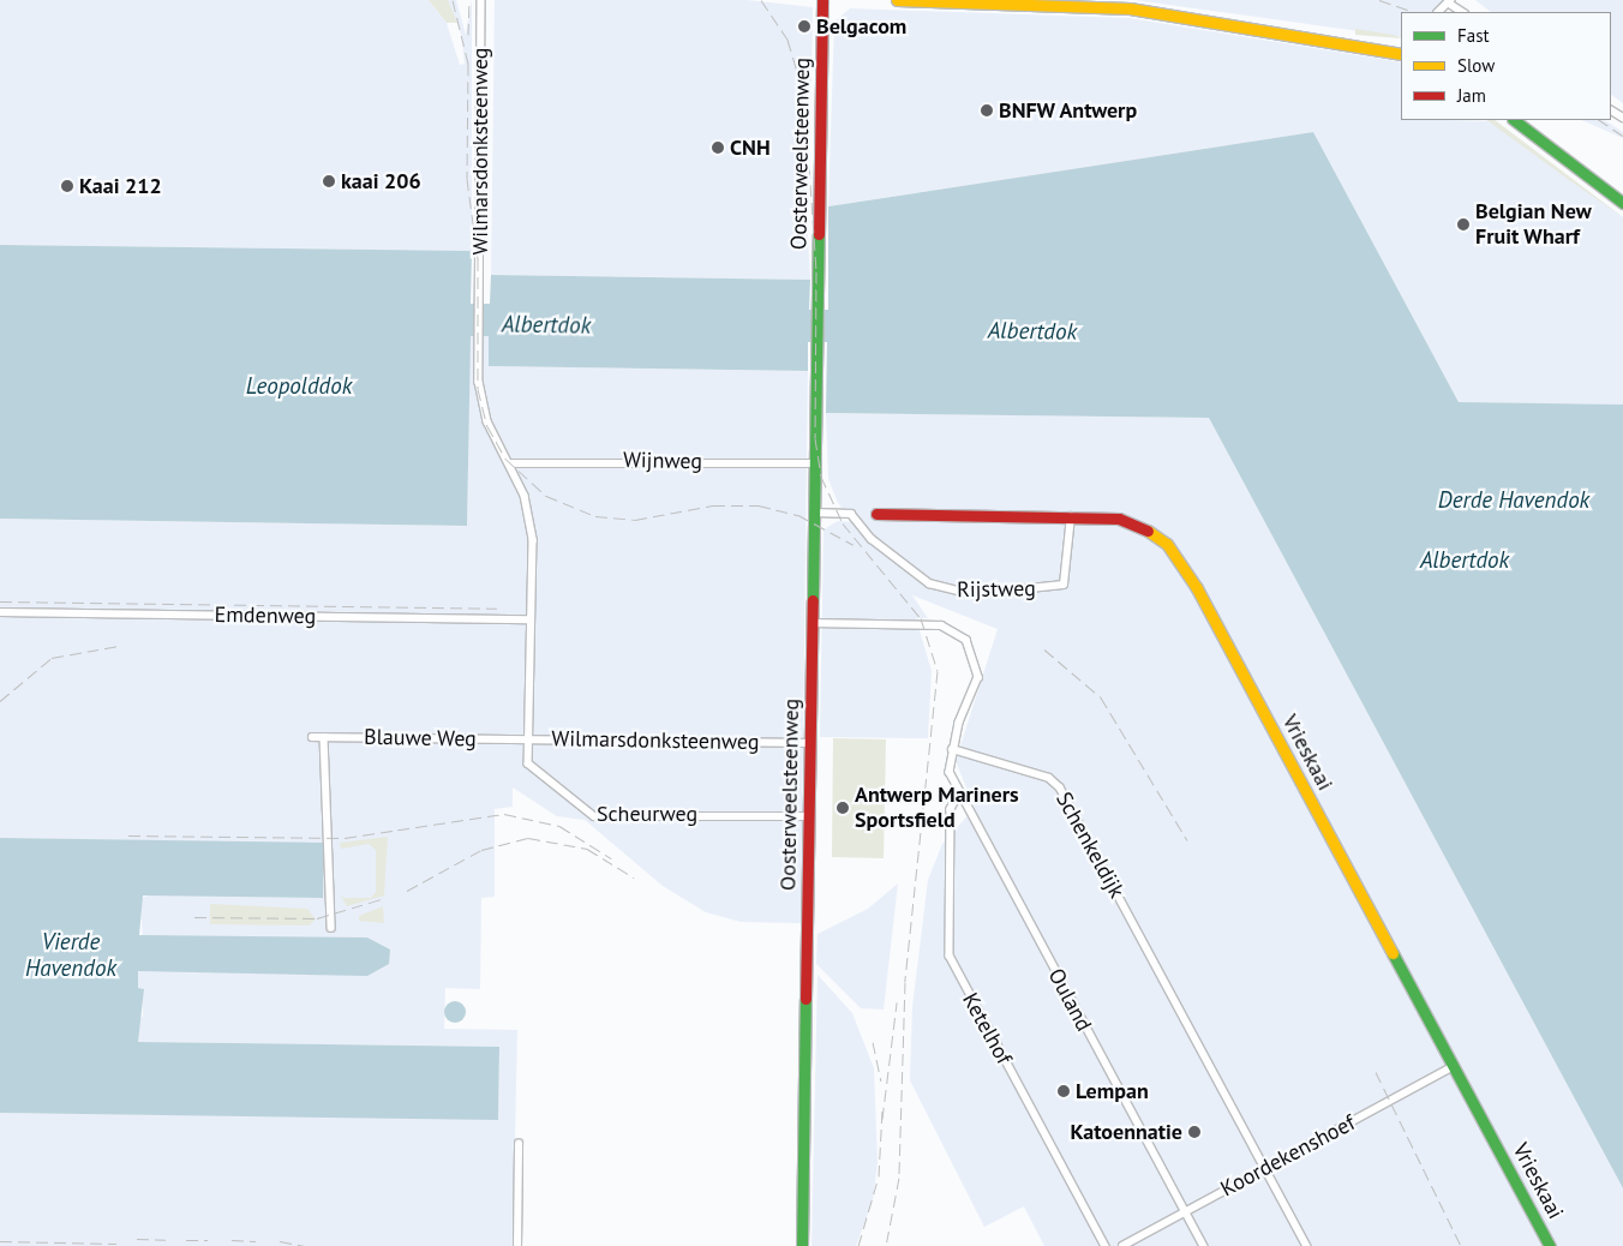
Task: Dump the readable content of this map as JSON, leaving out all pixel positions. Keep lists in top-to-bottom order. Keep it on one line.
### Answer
{"streets":{"street":["Wilmarsdonksteenweg","Oosterweelsteenweg","Wijnweg","Rijstweg","Emdenweg","Blauwe Weg","Vrieskaai","Scheurweg","Schenkeldijk","Ouland","Ketelhof","Koordekenshoef"]},"crossings":[["Wilmarsdonksteenweg","Oosterweelsteenweg"],["Wilmarsdonksteenweg","Wijnweg"],["Wilmarsdonksteenweg","Emdenweg"],["Wilmarsdonksteenweg","Blauwe Weg"],["Wilmarsdonksteenweg","Scheurweg"],["Oosterweelsteenweg","Wijnweg"],["Oosterweelsteenweg","Rijstweg"],["Oosterweelsteenweg","Scheurweg"],["Rijstweg","Vrieskaai"],["Blauwe Weg","Scheurweg"],["Vrieskaai","Koordekenshoef"],["Schenkeldijk","Ouland"],["Schenkeldijk","Koordekenshoef"],["Ouland","Ketelhof"],["Ouland","Koordekenshoef"]],"water":["Albertdok","Leopolddok","Derde Havendok","Vierde Havendok"],"places":["Belgacom","BNFW Antwerp","CNH","kaai 206","Kaai 212","Belgian New Fruit Wharf","Antwerp Mariners Sportsfield","Lempan","Katoennatie"],"legend":["Fast","Slow","Jam"]}
